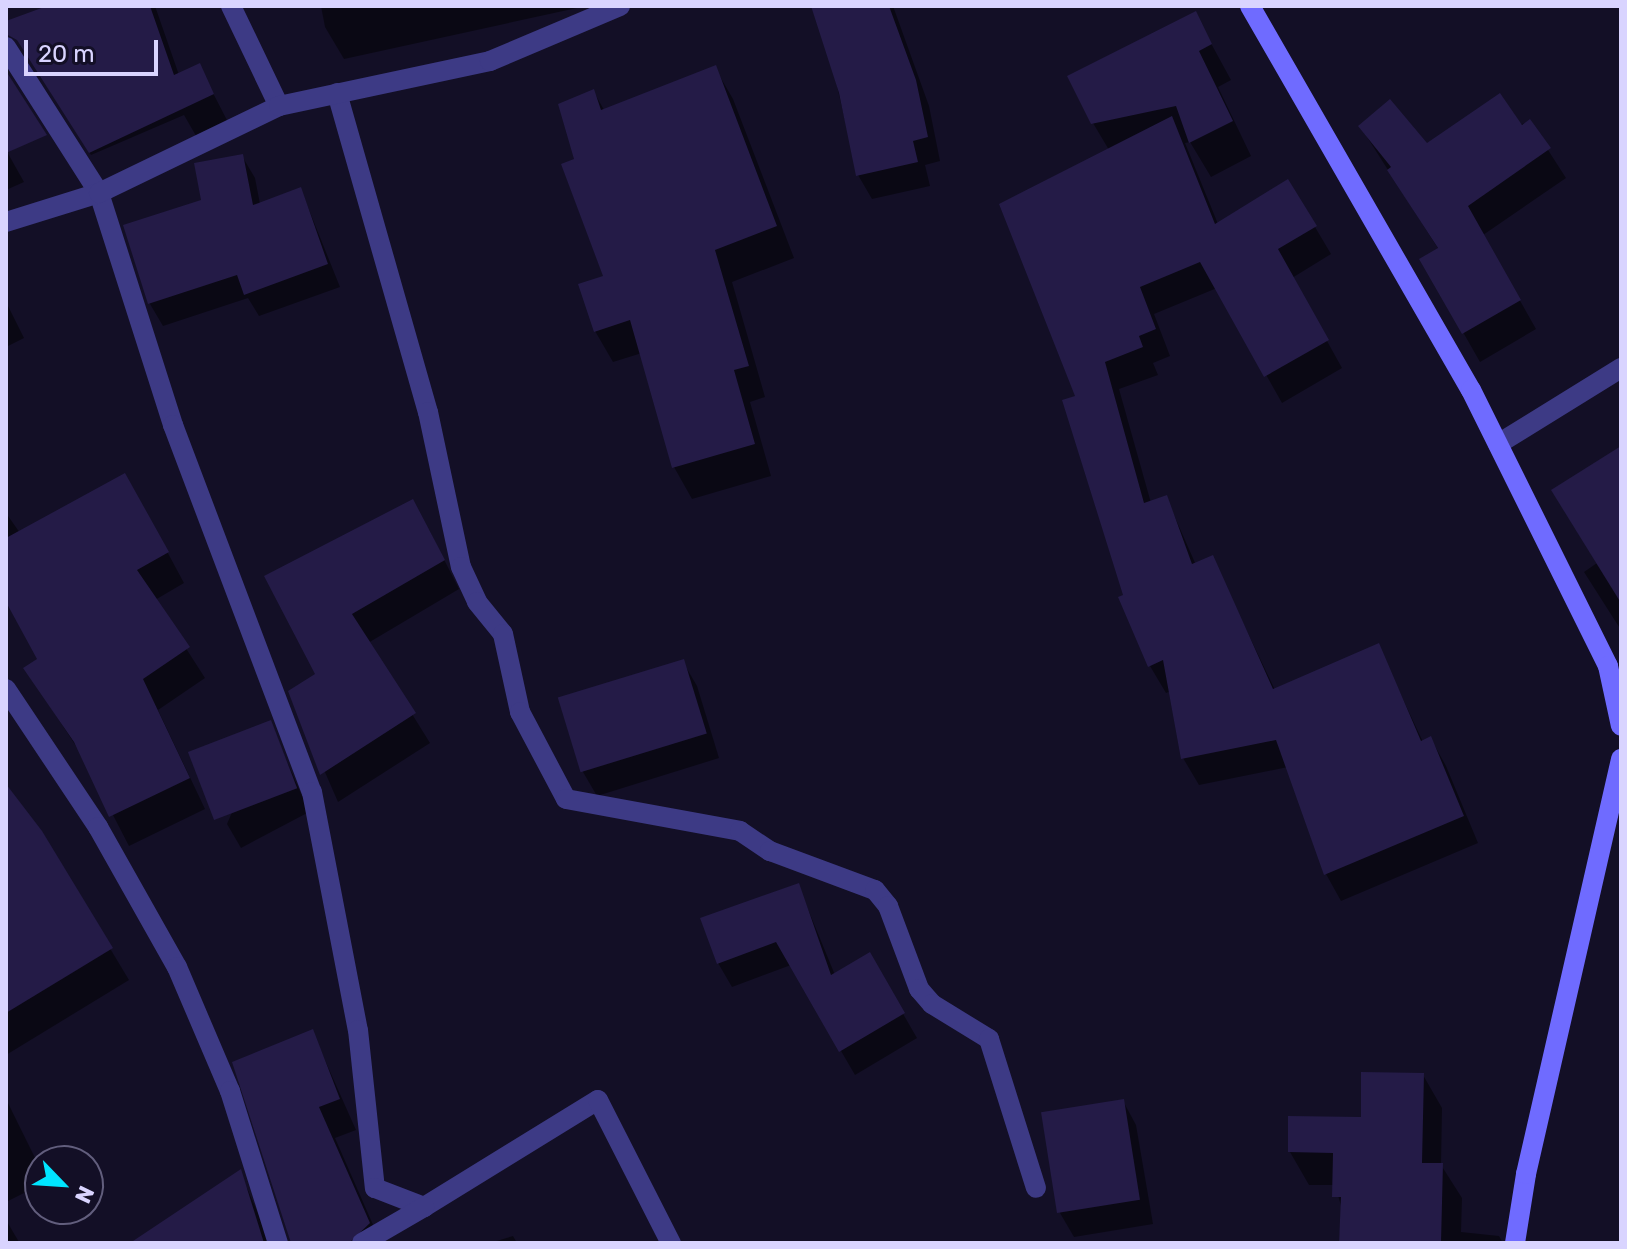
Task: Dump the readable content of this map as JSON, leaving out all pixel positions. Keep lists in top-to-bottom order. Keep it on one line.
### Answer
{"scale_bar":"20 m","north":"bottom right"}
